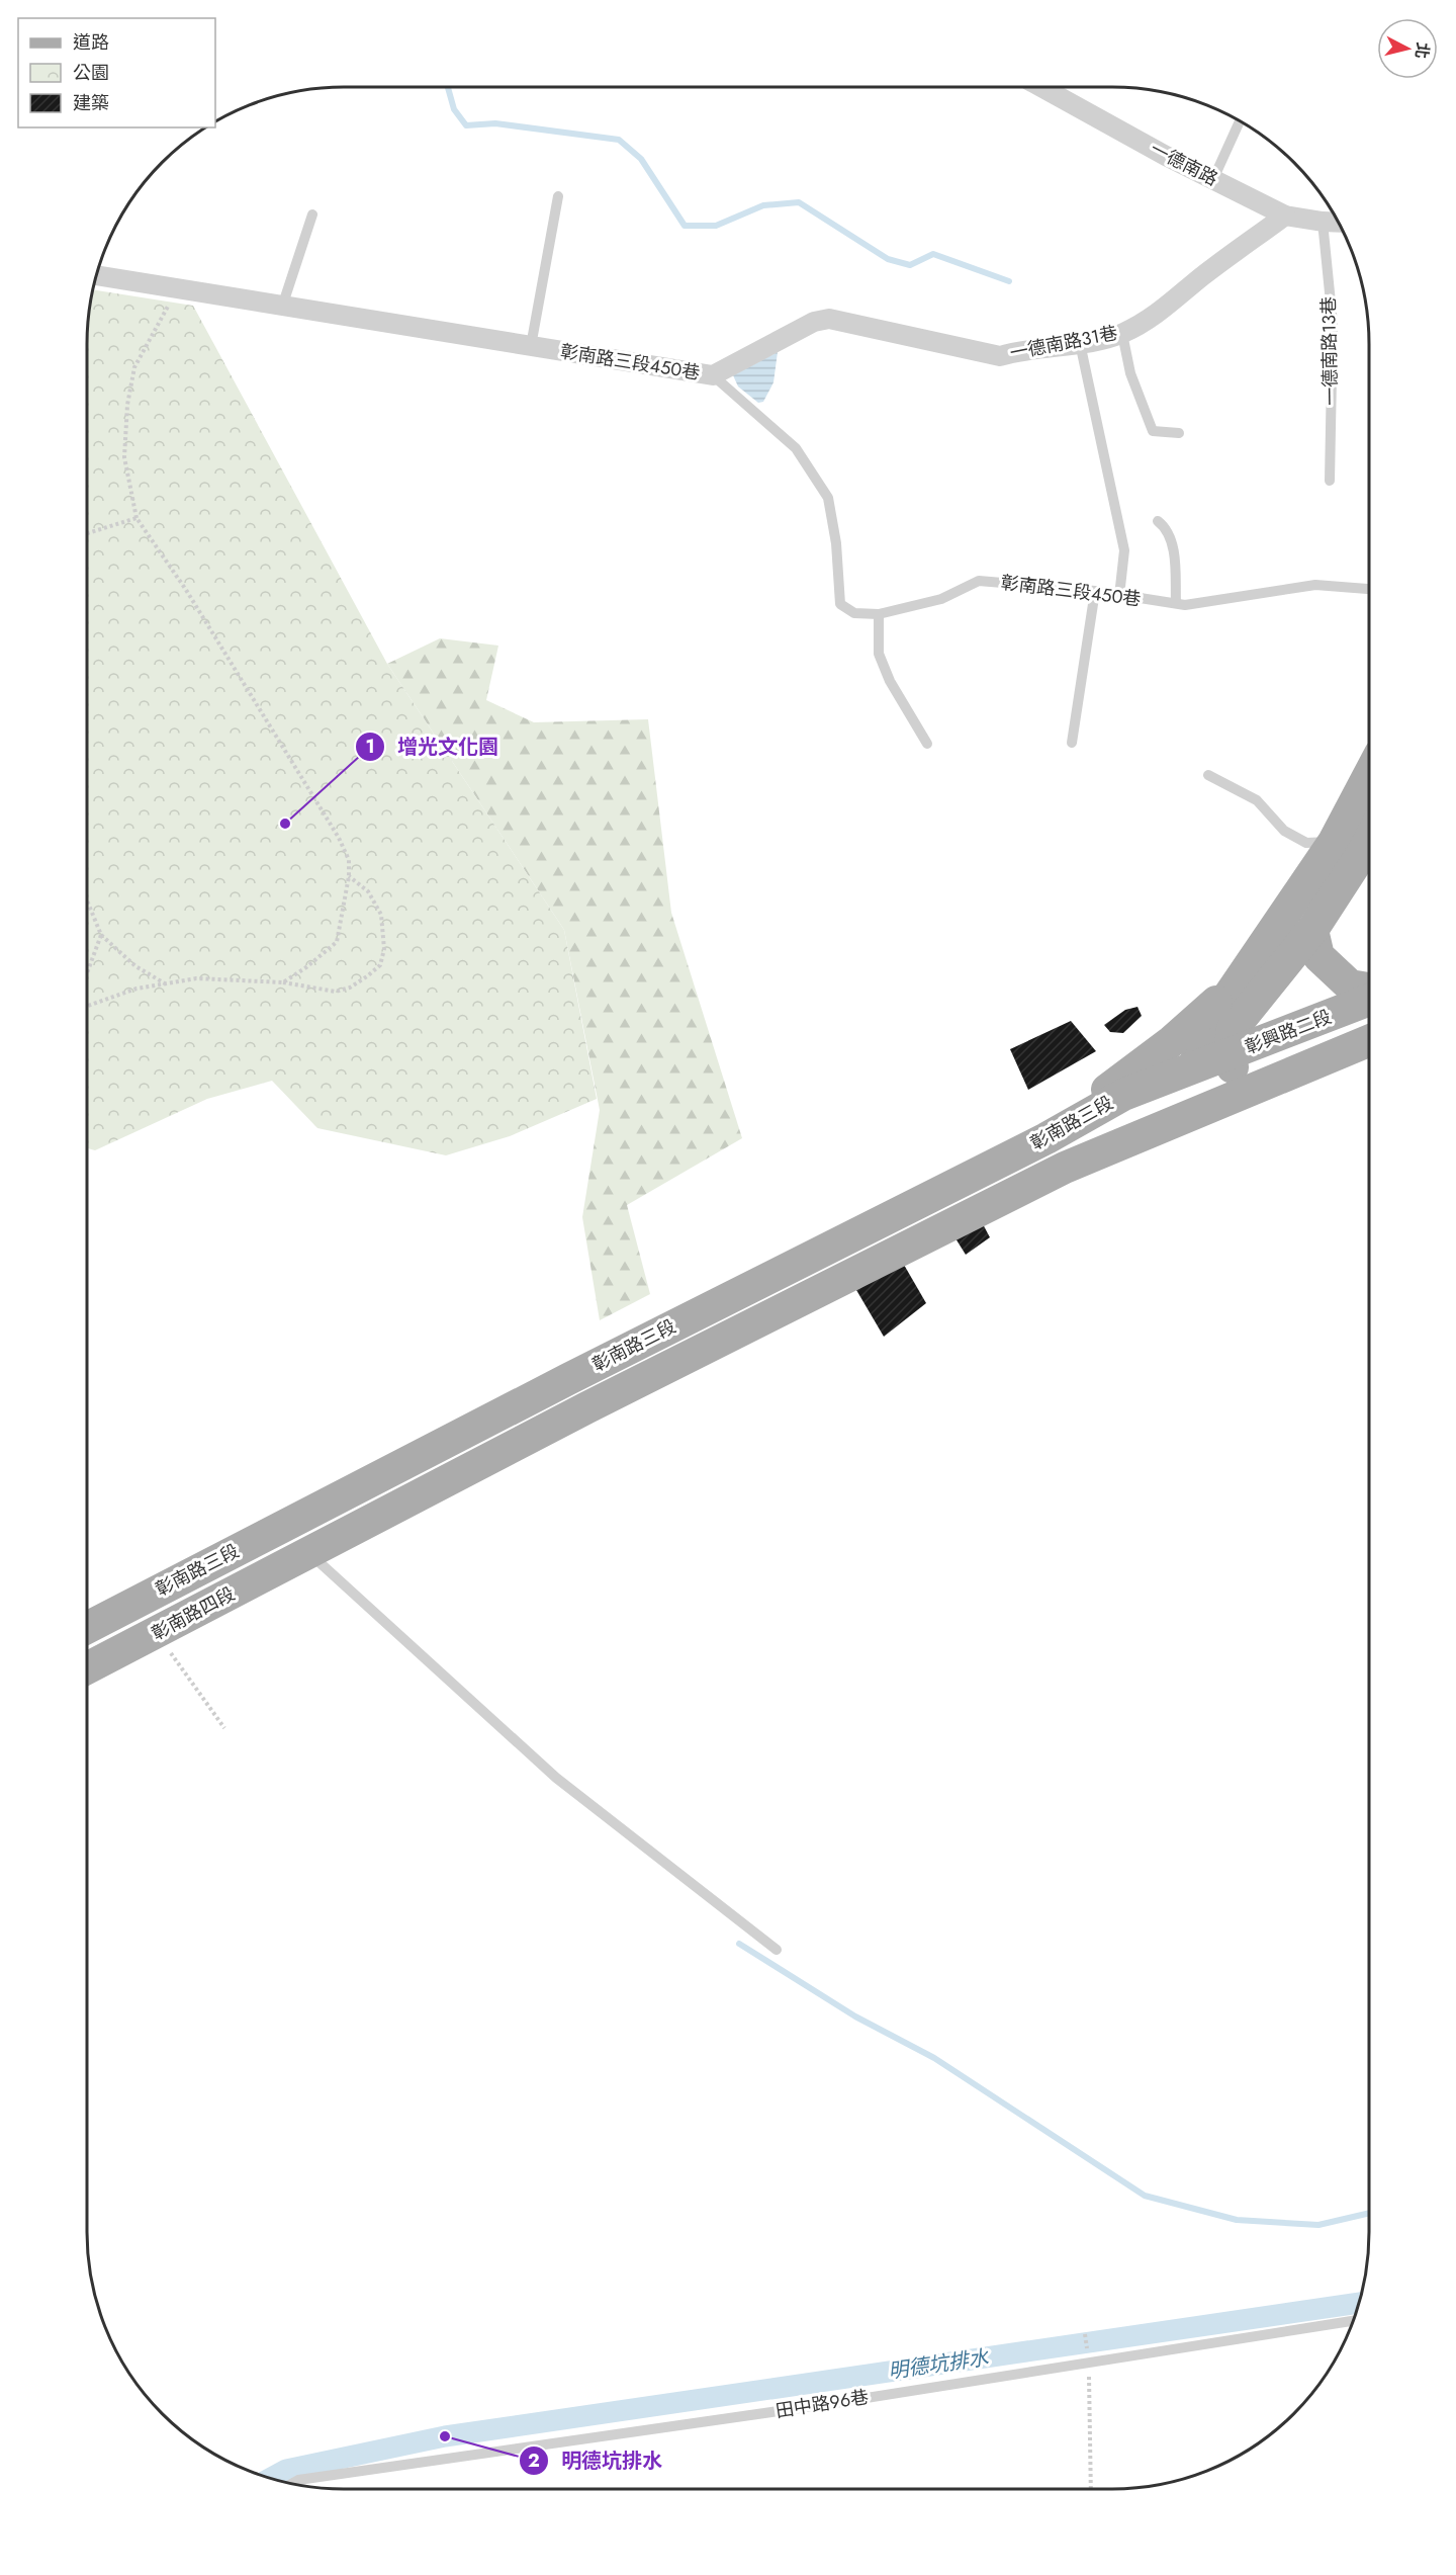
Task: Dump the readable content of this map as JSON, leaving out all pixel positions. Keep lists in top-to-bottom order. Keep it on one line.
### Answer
{"streets":{"main road":["彰興路二段","彰南路三段","彰南路四段"],"street":["一德南路","一德南路31巷","彰南路三段450巷"],"lane":["一德南路13巷","田中路96巷"]},"crossings":[["一德南路","一德南路31巷"],["一德南路","一德南路13巷"],["一德南路31巷","彰南路三段450巷"],["彰興路二段","彰南路三段"],["彰南路三段","彰南路四段"]],"water":["明德坑排水"],"places":["增光文化園","明德坑排水"],"legend":["道路","公園","建築"],"north":"right"}
